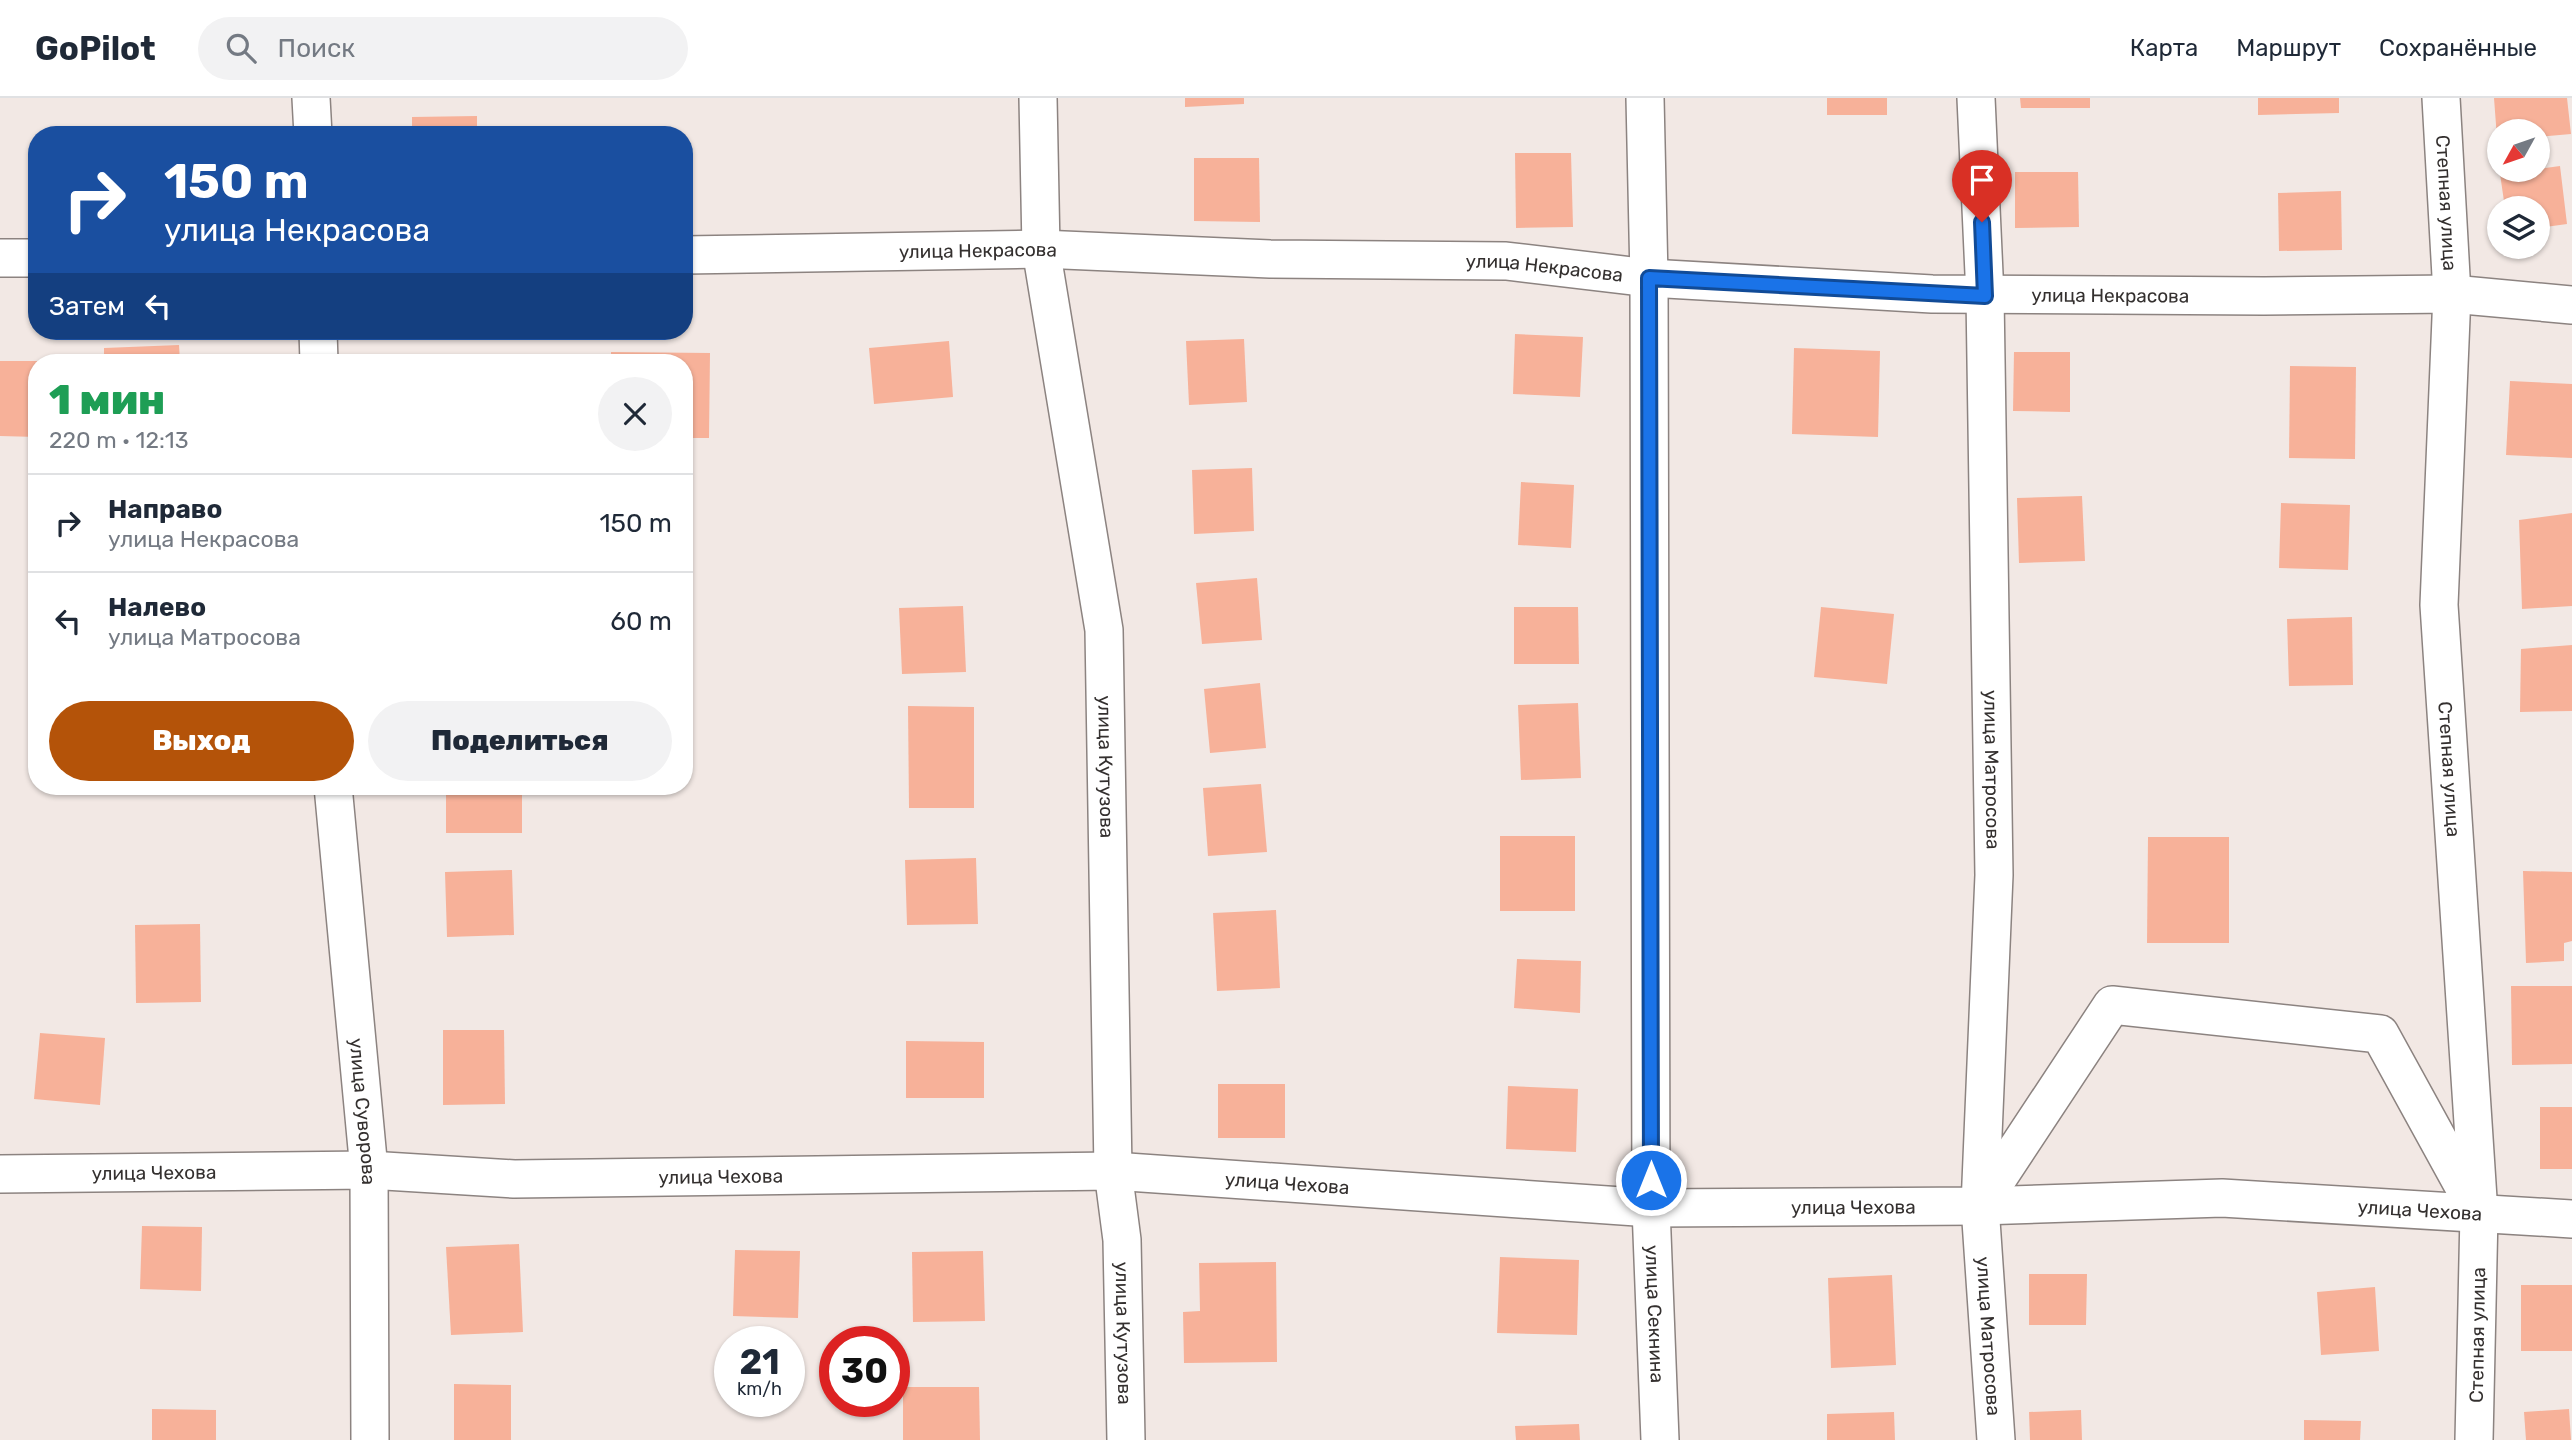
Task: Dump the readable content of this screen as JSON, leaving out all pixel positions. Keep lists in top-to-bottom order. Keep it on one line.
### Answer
{"streets":{"street":["Степная улица","улица Некрасова","улица Кутузова","улица Матросова","улица Суворова","улица Чехова","улица Секнина"]},"crossings":[["Степная улица","улица Некрасова"],["Степная улица","улица Чехова"],["улица Некрасова","улица Кутузова"],["улица Некрасова","улица Матросова"],["улица Некрасова","улица Секнина"],["улица Кутузова","улица Чехова"],["улица Матросова","улица Чехова"],["улица Суворова","улица Чехова"],["улица Чехова","улица Секнина"]],"north":"bottom left","page":{"header":"GoPilot","search":"Поиск","nav":["Карта","Маршрут","Сохранённые"],"turn":["150 m","улица Некрасова"],"then":"Затем","heading":["1 мин","220 m · 12:13"],"list":[{"name":"Направо","note":"улица Некрасова","value":"150 m"},{"name":"Налево","note":"улица Матросова","value":"60 m"}],"buttons":["Выход","Поделиться"],"speed":"21 km/h","limit":"30"}}
